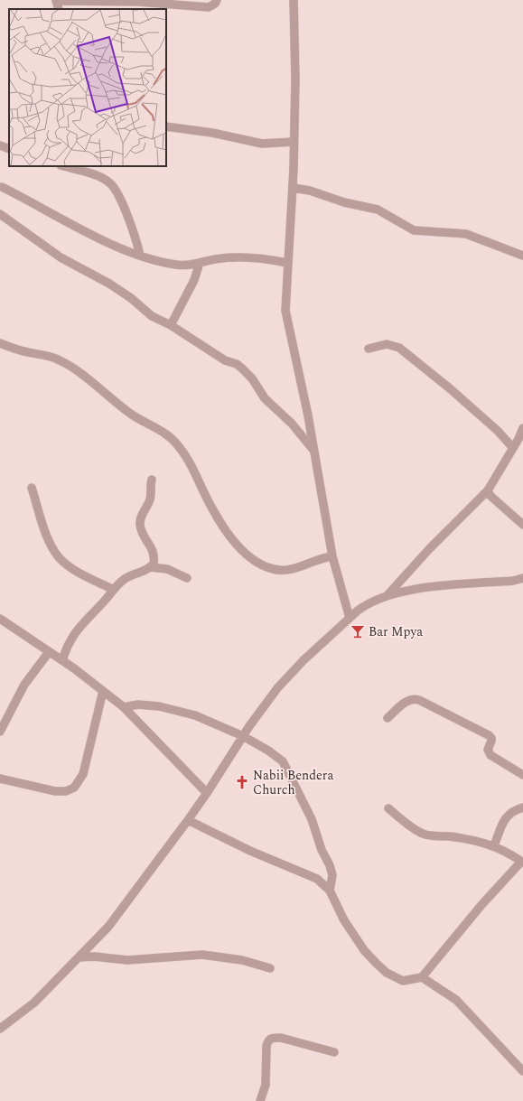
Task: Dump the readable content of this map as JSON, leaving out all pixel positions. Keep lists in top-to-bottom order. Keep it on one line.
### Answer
{"places":{"bar":["Bar Mpya"],"church":["Nabii Bendera Church"]}}
